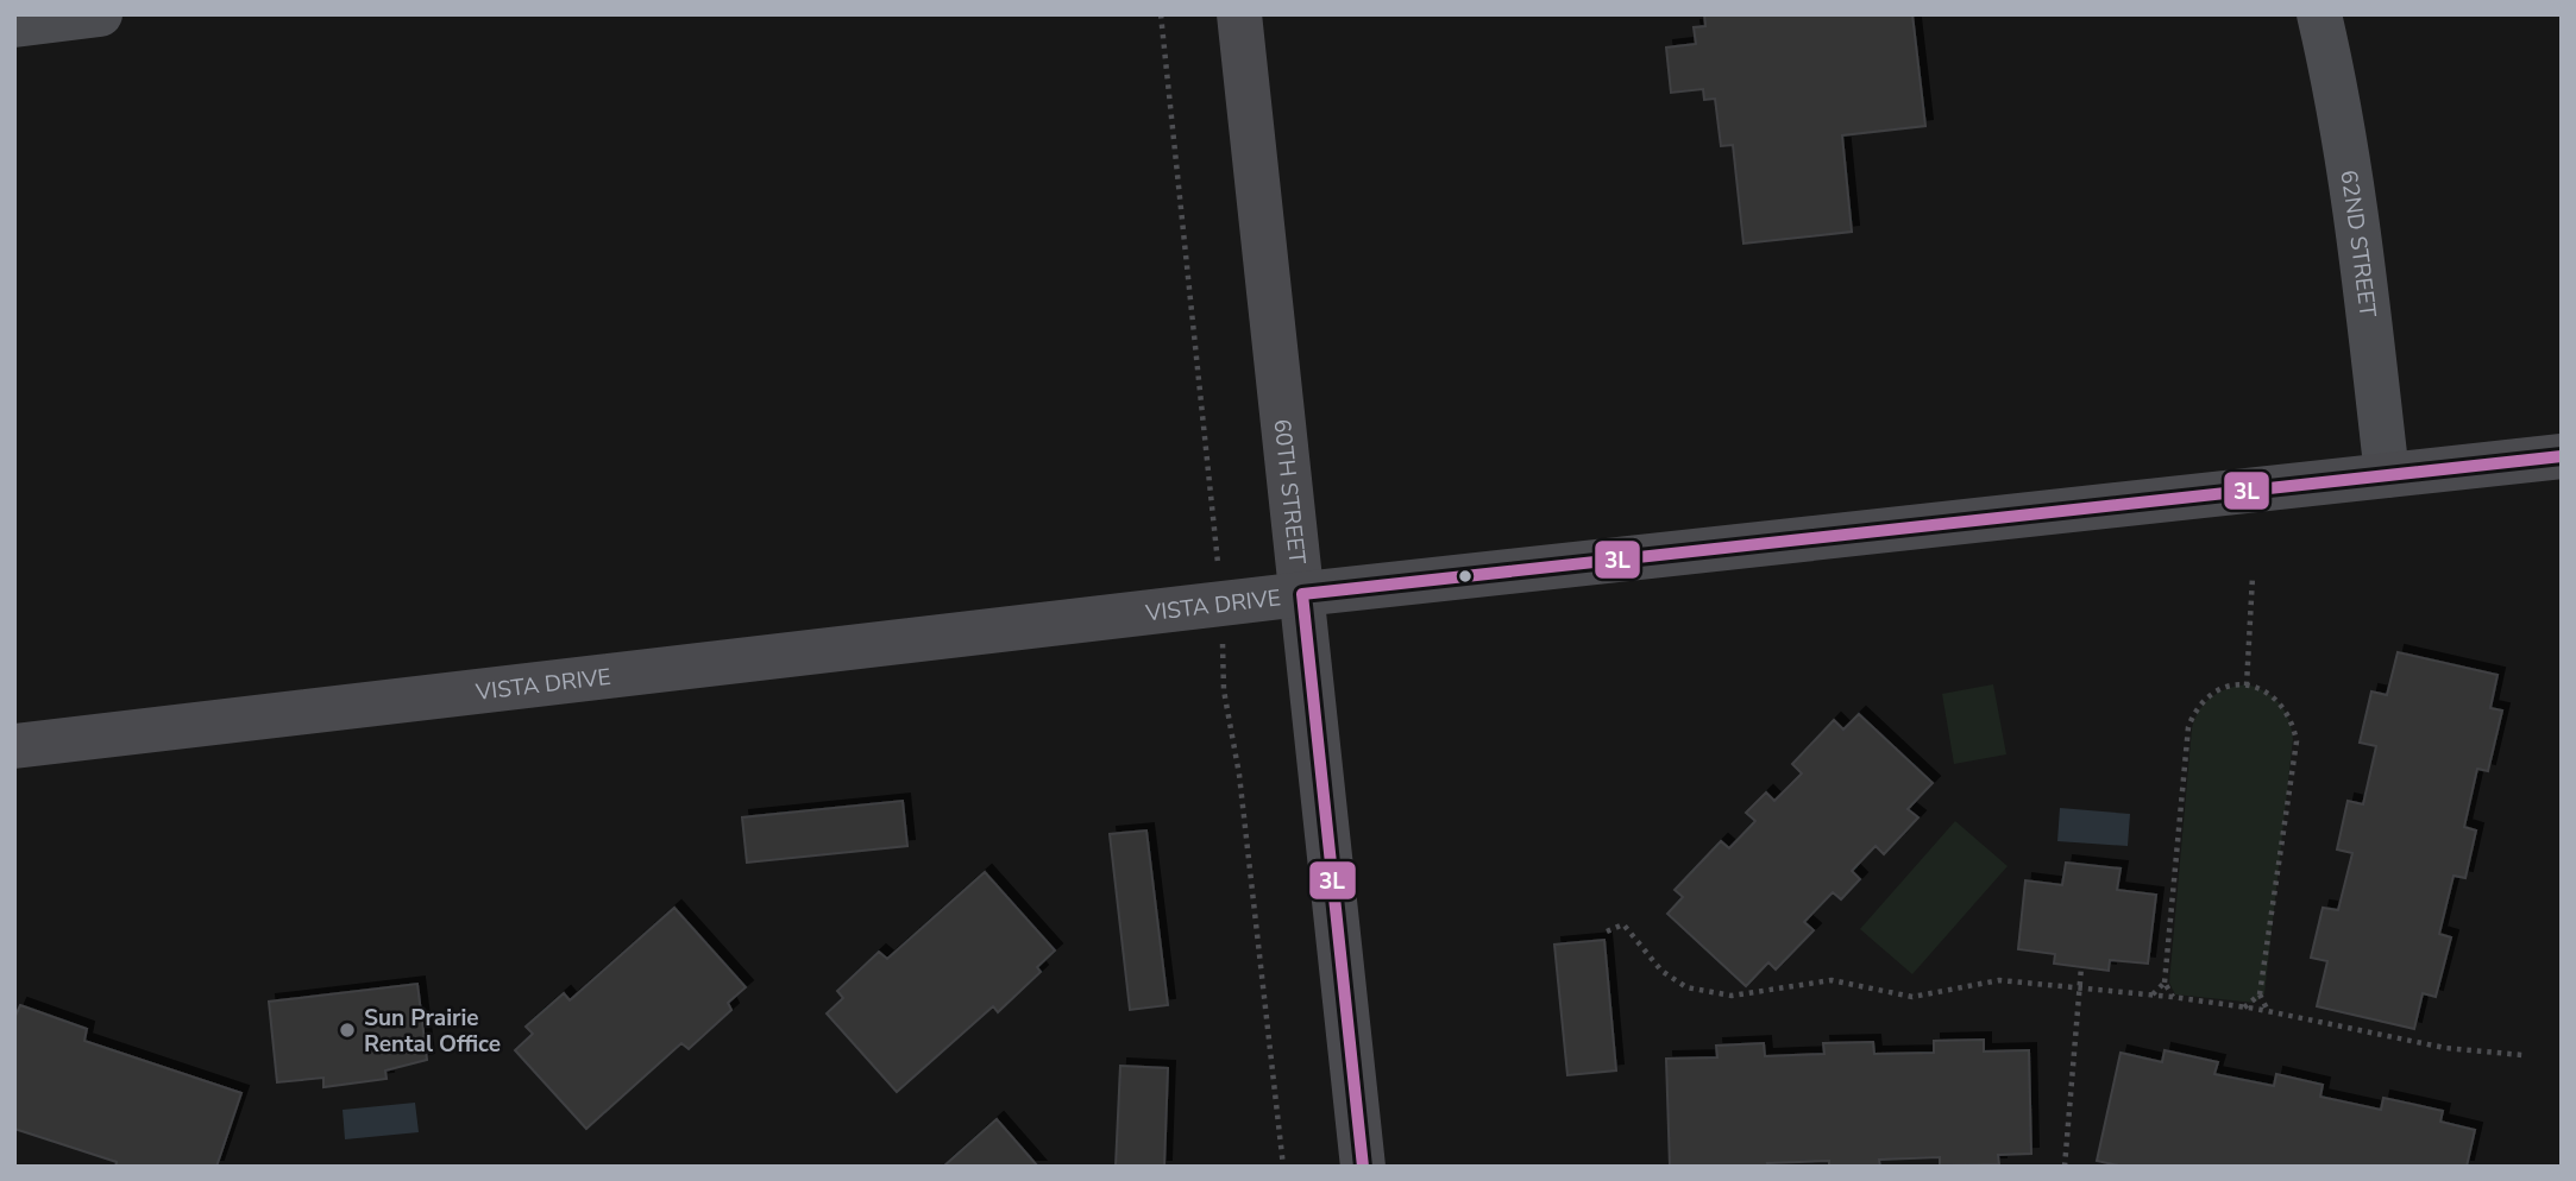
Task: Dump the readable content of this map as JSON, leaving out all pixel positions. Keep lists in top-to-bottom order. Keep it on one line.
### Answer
{"streets":{"street":["62ND STREET","60TH STREET","VISTA DRIVE"]},"crossings":[["62ND STREET","VISTA DRIVE"],["60TH STREET","VISTA DRIVE"]],"places":["Sun Prairie Rental Office"],"lines":["transit line 3L"]}
